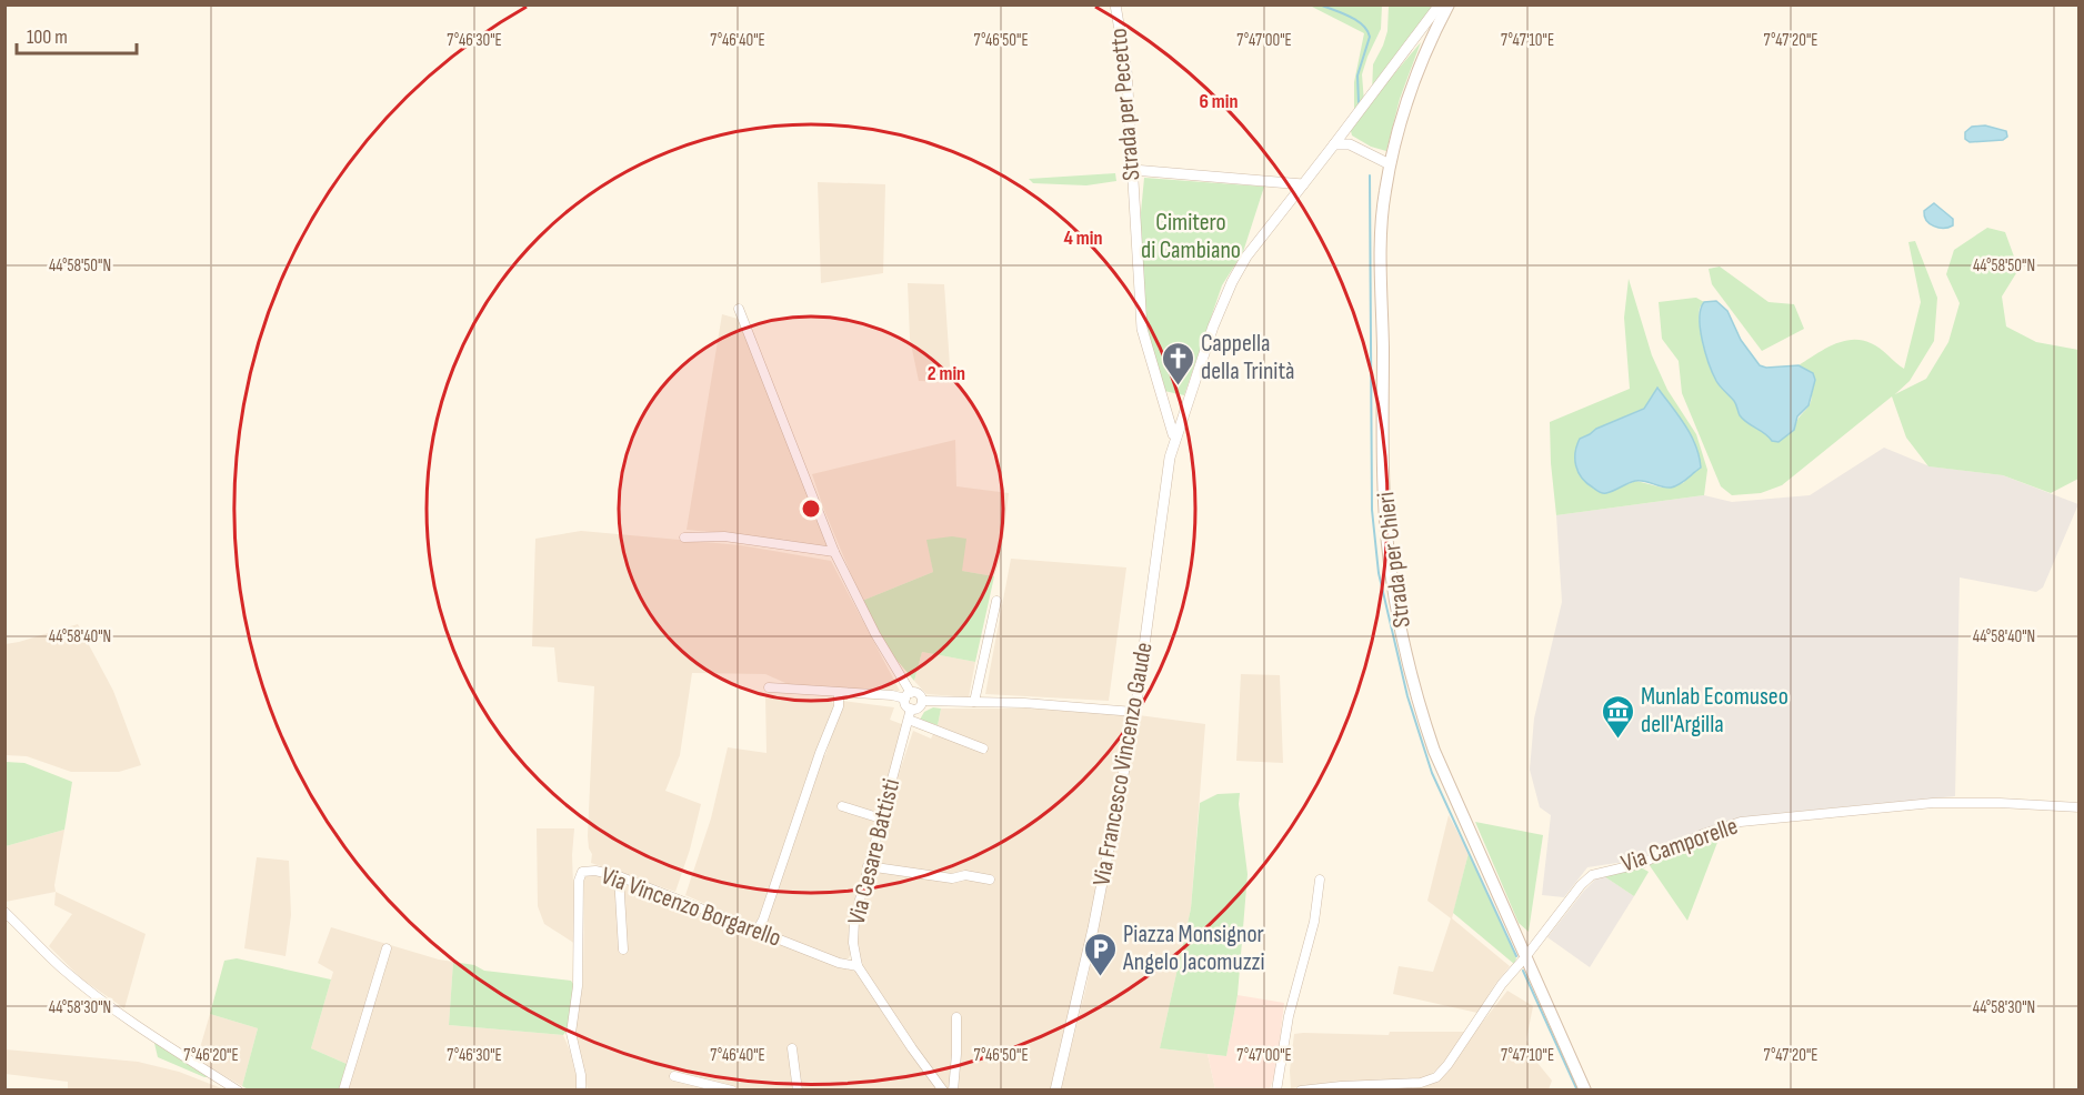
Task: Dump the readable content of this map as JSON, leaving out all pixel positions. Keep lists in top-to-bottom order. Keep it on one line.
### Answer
{"streets":{"main road":["Strada per Chieri"],"street":["Strada per Pecetto","Via Francesco Vincenzo Gaude","Via Camporelle","Via Cesare Battisti","Via Vincenzo Borgarello"]},"crossings":[["Strada per Pecetto","Via Francesco Vincenzo Gaude"],["Strada per Chieri","Via Camporelle"],["Via Cesare Battisti","Via Vincenzo Borgarello"]],"parks":["Cimitero di Cambiano"],"places":{"church":["Cappella della Trinità"],"museum":["Munlab Ecomuseo dell'Argilla"],"parking":["Piazza Monsignor Angelo Jacomuzzi"]},"scale_bar":"100 m","coordinates":["7°46'30\"E","7°46'40\"E","7°46'50\"E","7°47'00\"E","7°47'10\"E","7°47'20\"E","44°58'50\"N","44°58'40\"N","44°58'30\"N","7°46'20\"E"],"rings":["6 min","4 min","2 min"]}
